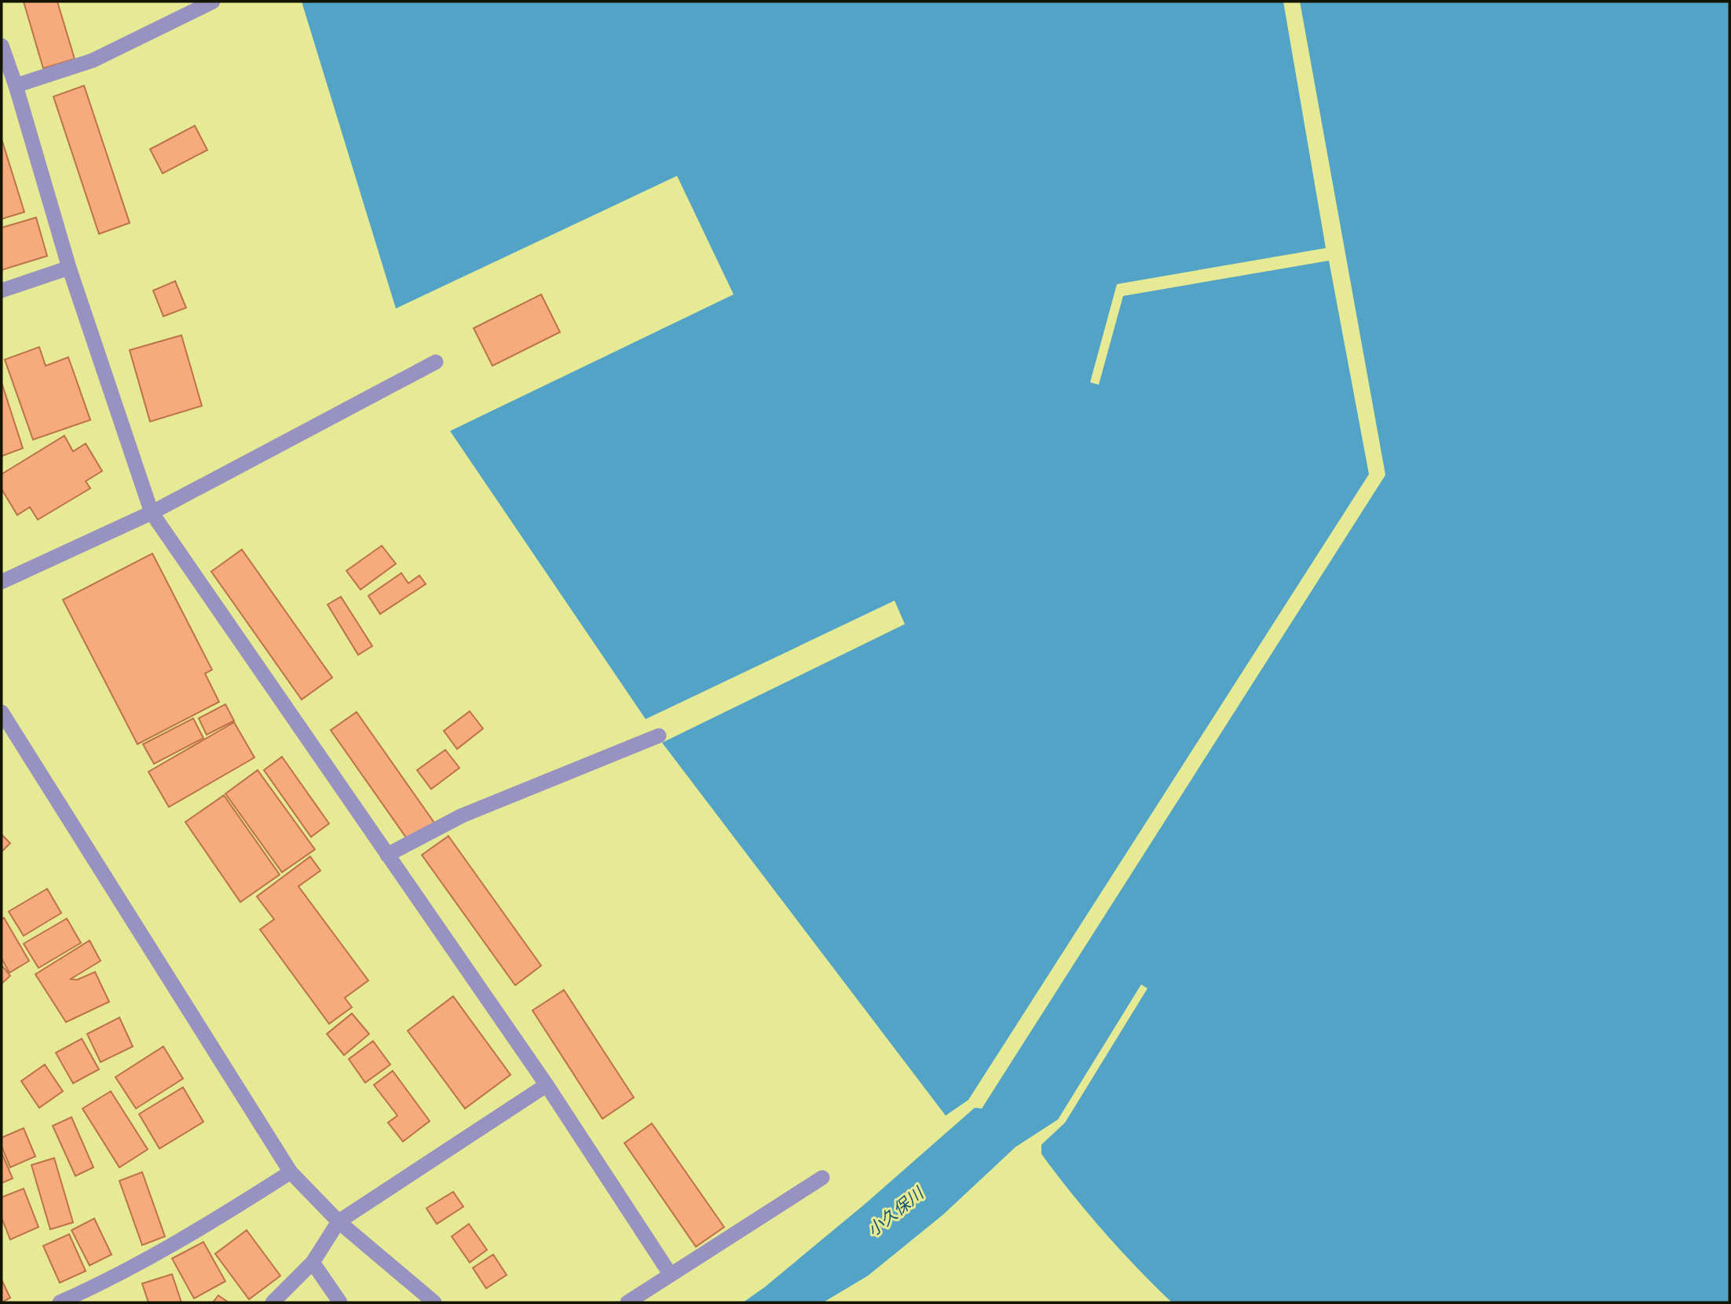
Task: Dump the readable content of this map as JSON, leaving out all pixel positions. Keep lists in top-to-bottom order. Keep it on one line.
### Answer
{"water":["小久保川"]}
